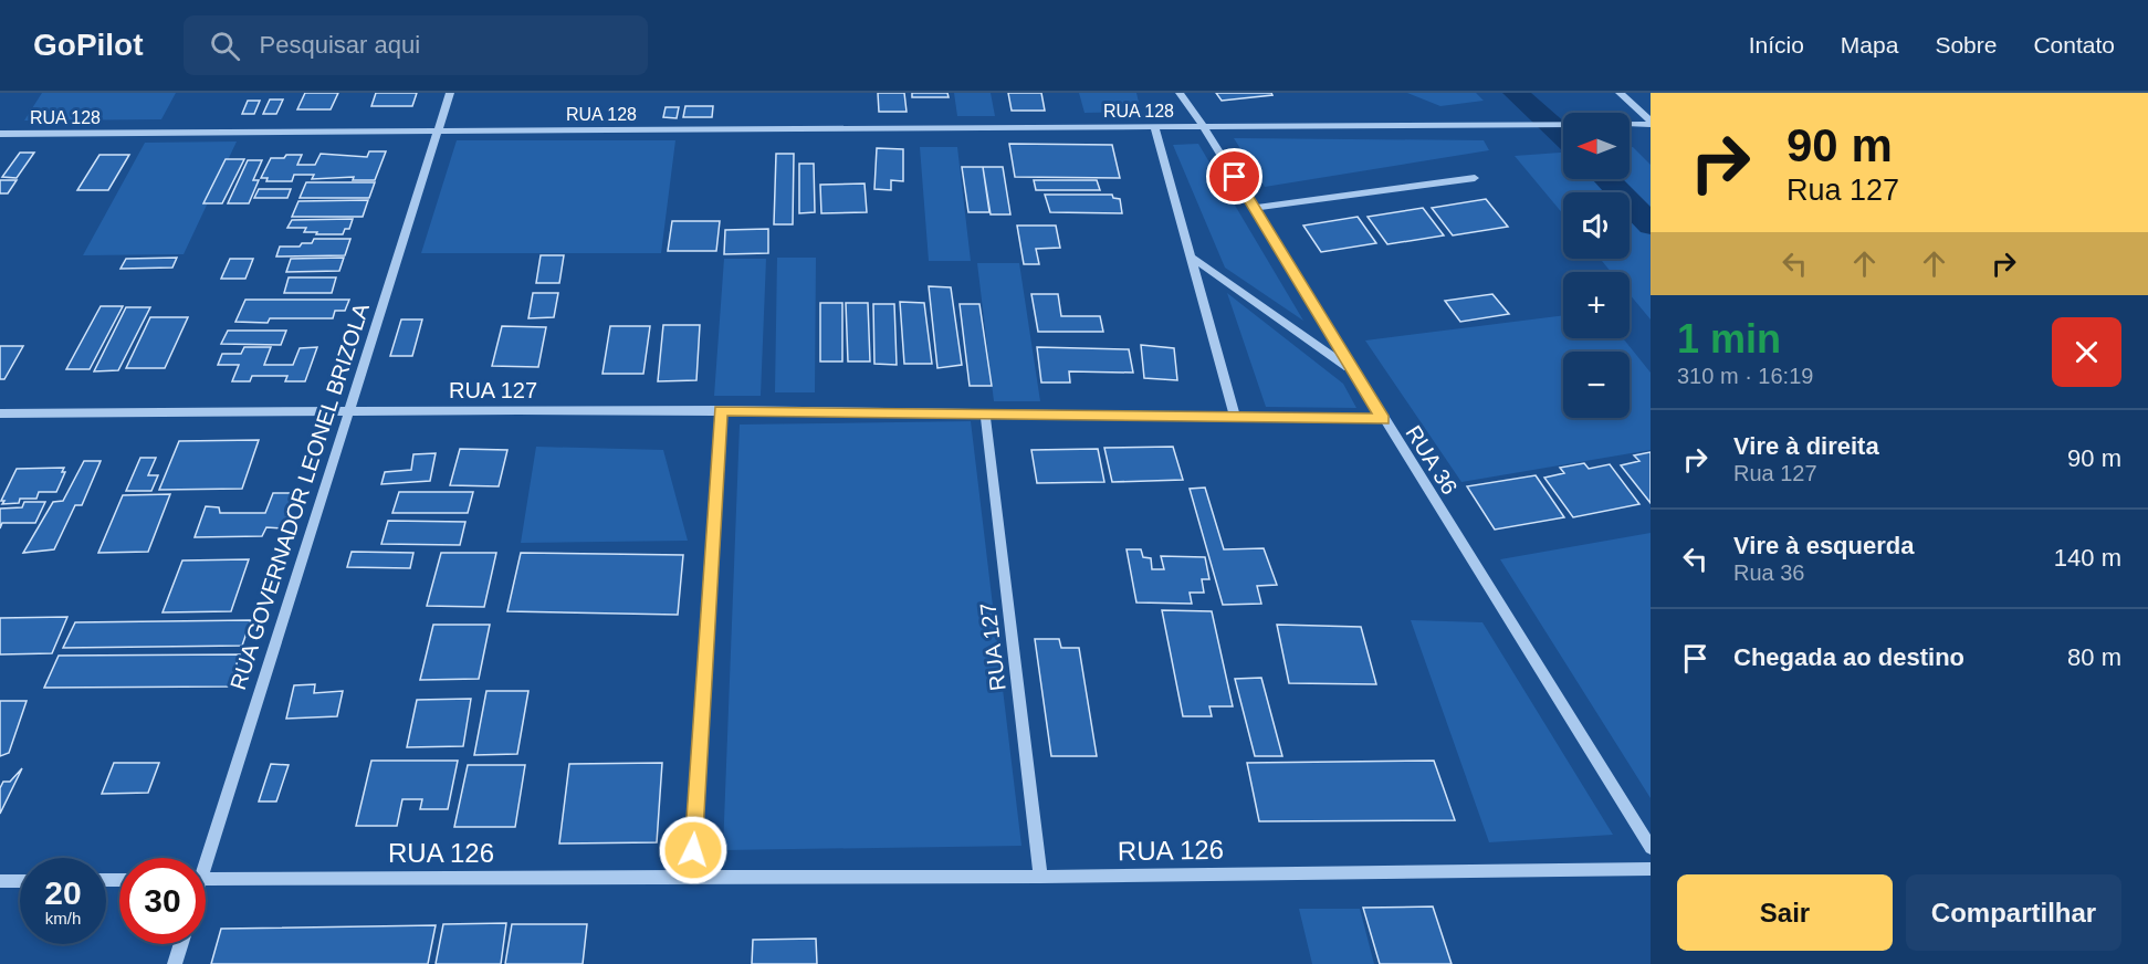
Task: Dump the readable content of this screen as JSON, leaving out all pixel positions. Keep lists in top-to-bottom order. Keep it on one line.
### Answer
{"streets":{"street":["RUA 128","RUA 127","RUA 36","RUA GOVERNADOR LEONEL BRIZOLA","RUA 126"]},"crossings":[["RUA 128","RUA 36"],["RUA 128","RUA GOVERNADOR LEONEL BRIZOLA"],["RUA 127","RUA 36"],["RUA 127","RUA GOVERNADOR LEONEL BRIZOLA"],["RUA 127","RUA 126"]],"north":"left","page":{"header":"GoPilot","search":"Pesquisar aqui","nav":["Início","Mapa","Sobre","Contato"],"turn":["90 m","Rua 127"],"map_buttons":["+","−"],"heading":["1 min","310 m · 16:19"],"list":[{"name":"Vire à direita","note":"Rua 127","value":"90 m"},{"name":"Vire à esquerda","note":"Rua 36","value":"140 m"},{"name":"Chegada ao destino","value":"80 m"}],"speed":"20 km/h","limit":"30","buttons":["Sair","Compartilhar"]}}
